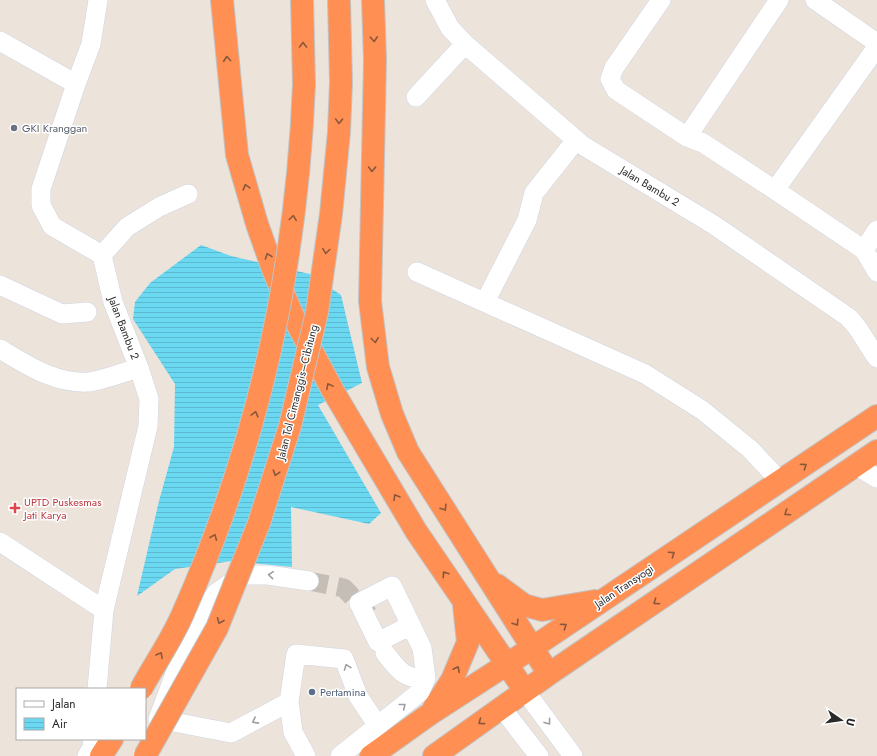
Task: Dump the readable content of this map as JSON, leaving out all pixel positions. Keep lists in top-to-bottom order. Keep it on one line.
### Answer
{"streets":{"highway":["Jalan Tol Cimanggis–Cibitung","Jalan Transyogi"],"street":["Jalan Bambu 2"]},"places":{"other":["GKI Kranggan","Pertamina"],"health":["UPTD Puskesmas Jati Karya"]},"legend":["Jalan","Air"],"north":"right"}
